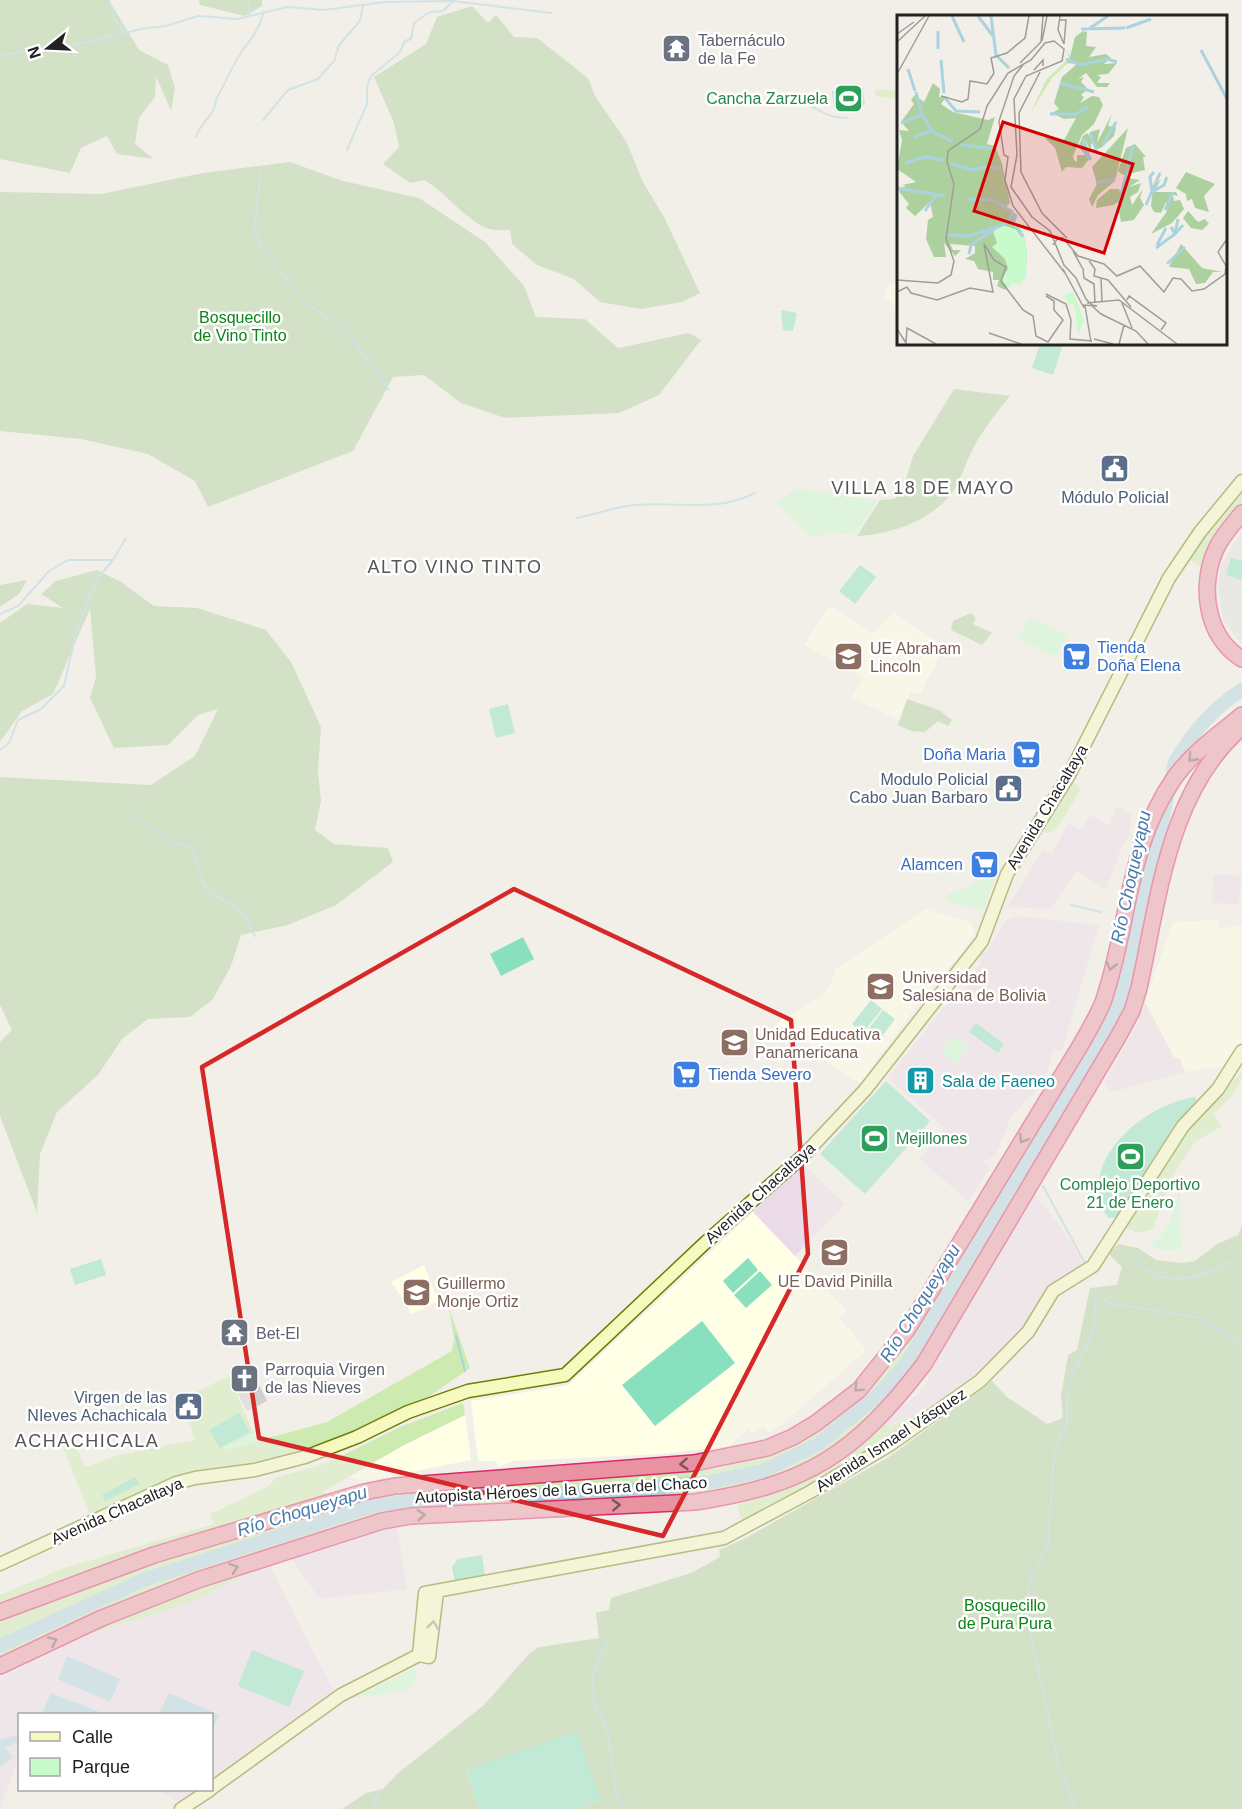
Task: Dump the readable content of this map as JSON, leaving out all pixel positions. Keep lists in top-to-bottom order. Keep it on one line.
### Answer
{"streets":{"highway":["Autopista Héroes de la Guerra del Chaco"],"street":["Avenida Chacaltaya","Avenida Ismael Vásquez"]},"districts":["VILLA 18 DE MAYO","ALTO VINO TINTO","ACHACHICALA"],"water":["Río Choqueyapu"],"parks":["Bosquecillo de Vino Tinto","Bosquecillo de Pura Pura"],"places":{"temple":["Tabernáculo de la Fe","Bet-El"],"sports":["Cancha Zarzuela","Mejillones","Complejo Deportivo 21 de Enero"],"public building":["Módulo Policial","Modulo Policial Cabo Juan Barbaro","Virgen de las NIeves Achachicala"],"supermarket":["Tienda Doña Elena","Doña Maria","Alamcen","Tienda Severo"],"school or university":["UE Abraham Lincoln","Universidad Salesiana de Bolivia","Unidad Educativa Panamericana","UE David Pinilla","Guillermo Monje Ortiz"],"building":["Sala de Faeneo"],"church":["Parroquia Virgen de las Nieves"]},"legend":["Calle","Parque"],"north":"left"}
